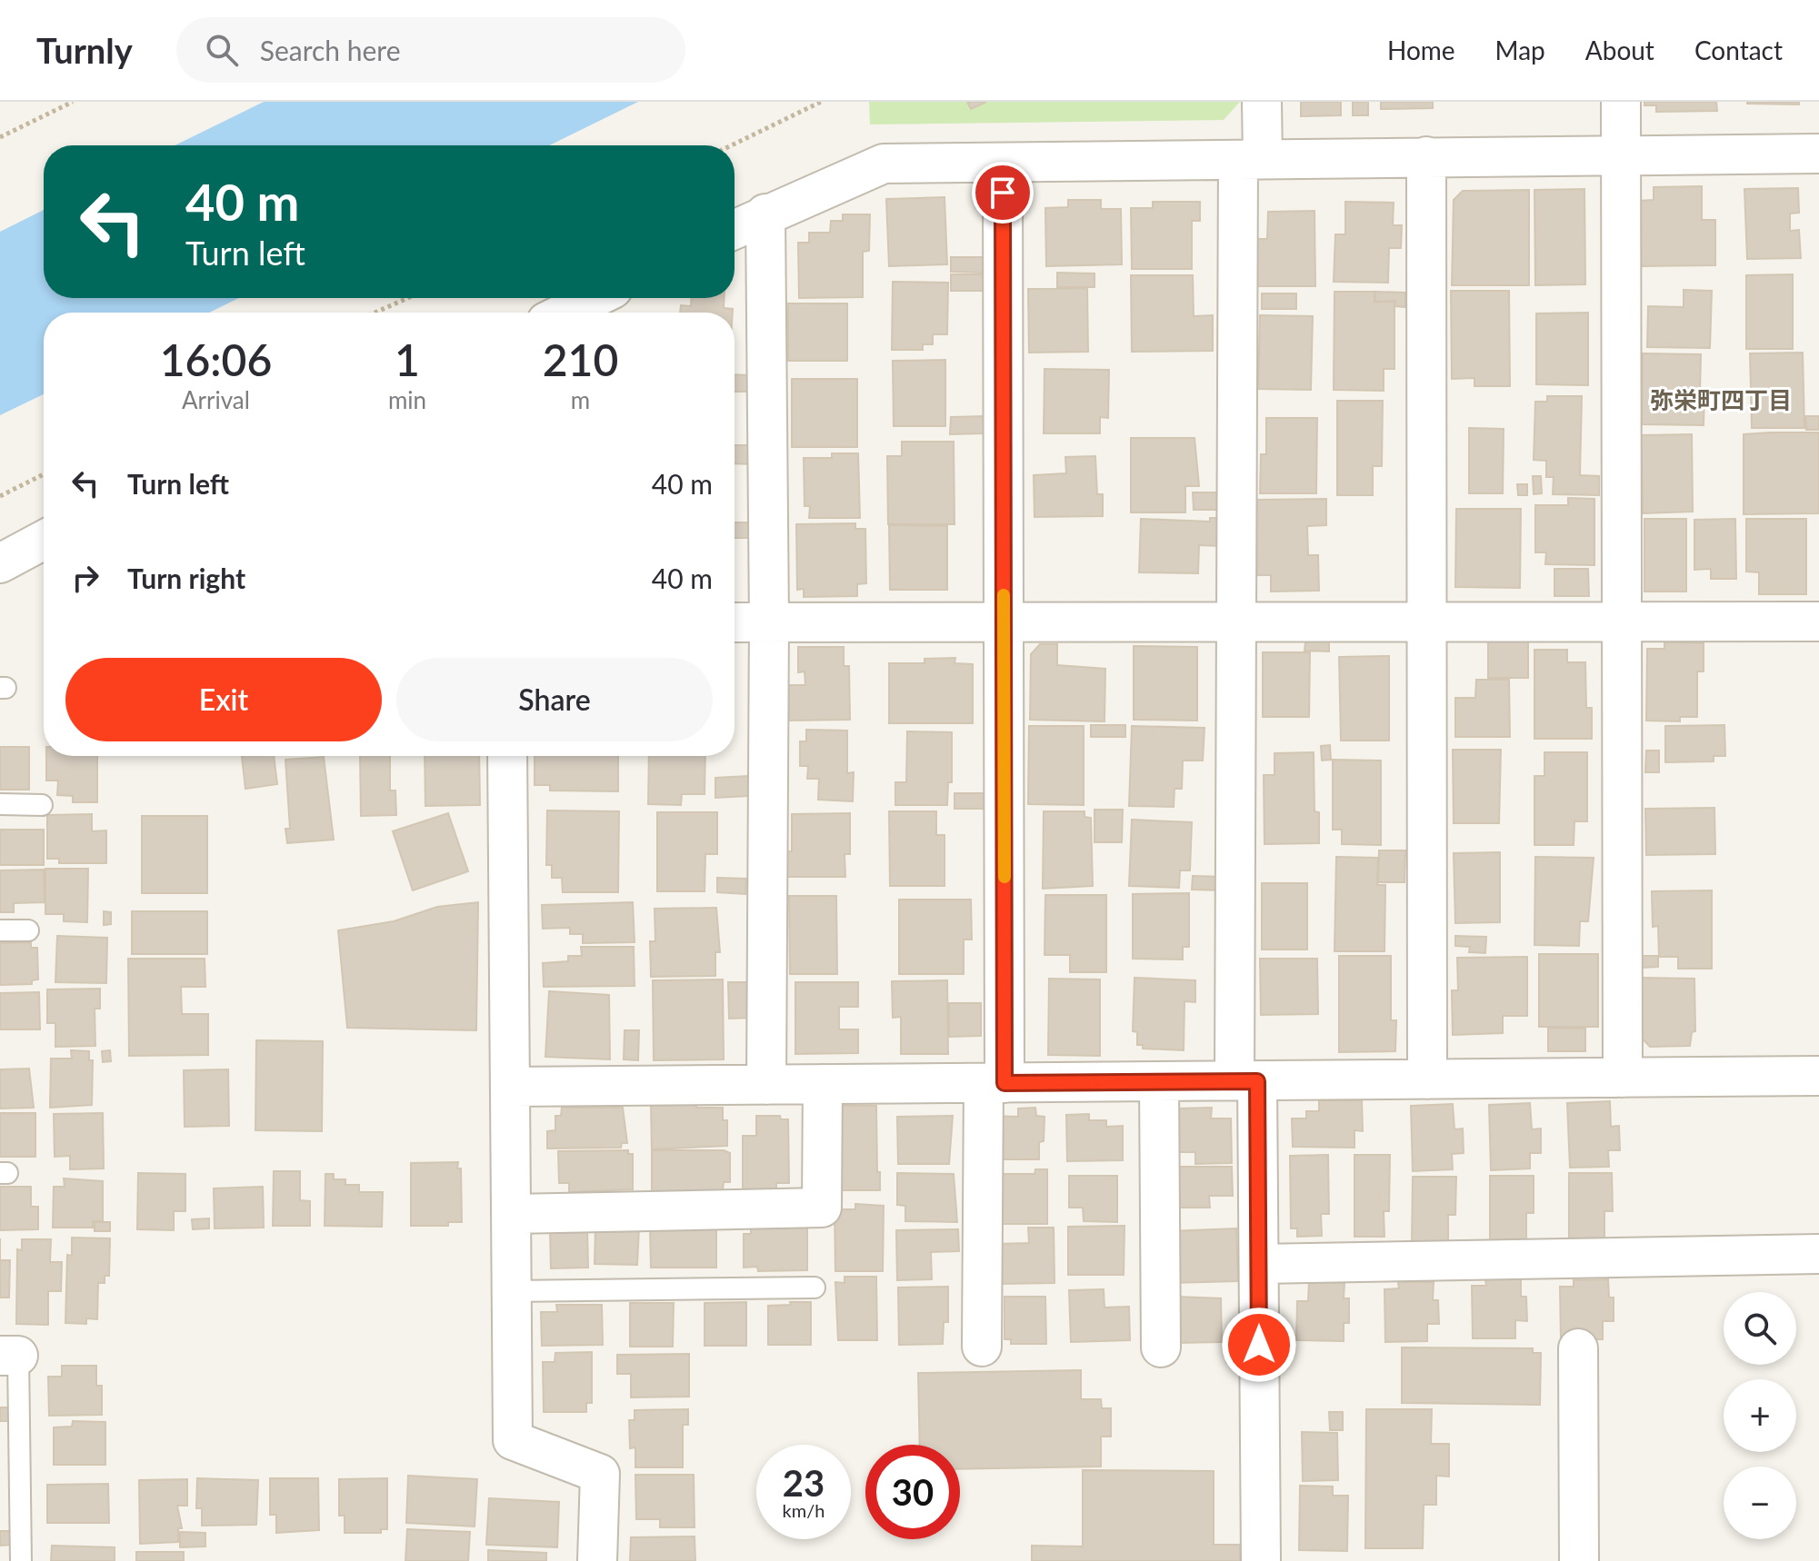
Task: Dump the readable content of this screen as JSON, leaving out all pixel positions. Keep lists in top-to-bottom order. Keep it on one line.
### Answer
{"districts":["弥栄町四丁目"],"page":{"header":"Turnly","search":"Search here","nav":["Home","Map","About","Contact"],"turn":["40 m","Turn left"],"eta":["16:06","Arrival","1","min","210","m"],"list":[{"name":"Turn left","value":"40 m"},{"name":"Turn right","value":"40 m"}],"buttons":["Exit","Share"],"map_buttons":["+","−"],"speed":"23 km/h","limit":"30"}}
